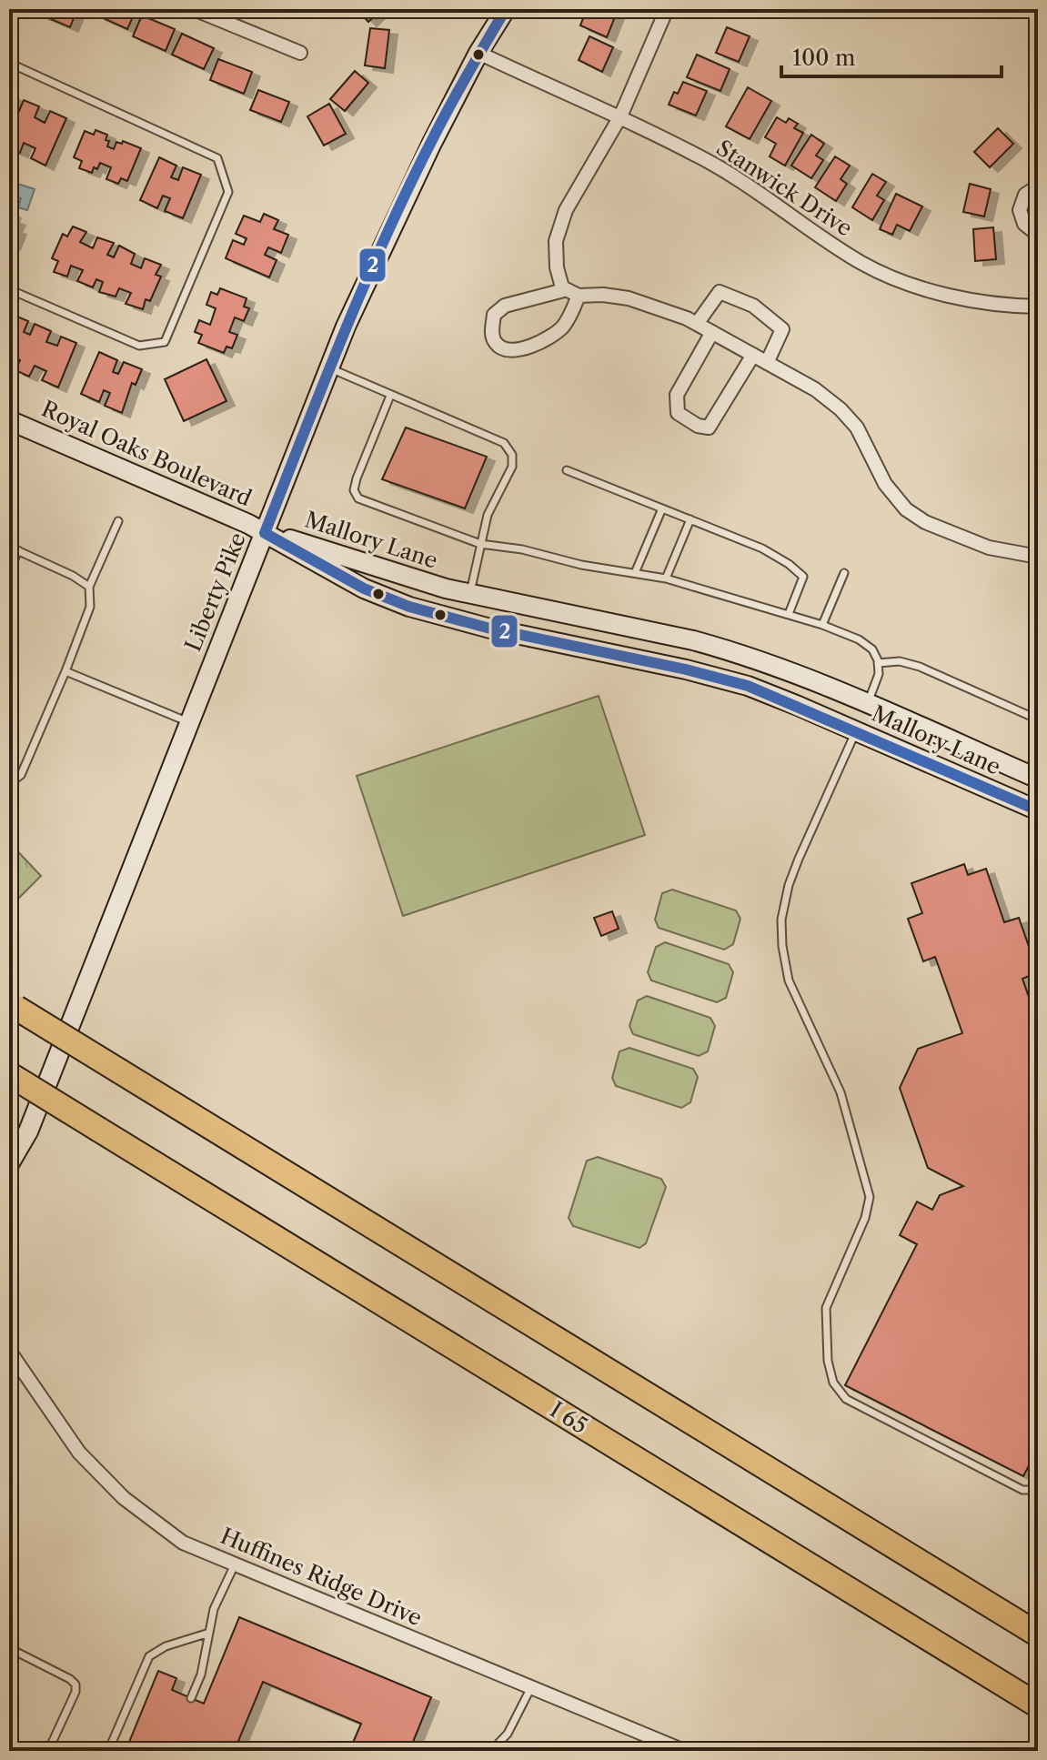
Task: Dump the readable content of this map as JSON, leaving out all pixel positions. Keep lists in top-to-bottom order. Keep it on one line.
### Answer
{"streets":{"highway":["I 65"],"main road":["Royal Oaks Boulevard","Mallory Lane","Liberty Pike"],"street":["Stanwick Drive","Huffines Ridge Drive"]},"crossings":[["Stanwick Drive","Liberty Pike"],["Royal Oaks Boulevard","Mallory Lane"],["Royal Oaks Boulevard","Liberty Pike"],["Mallory Lane","Liberty Pike"]],"lines":["transit line 2"],"scale_bar":"100 m"}
